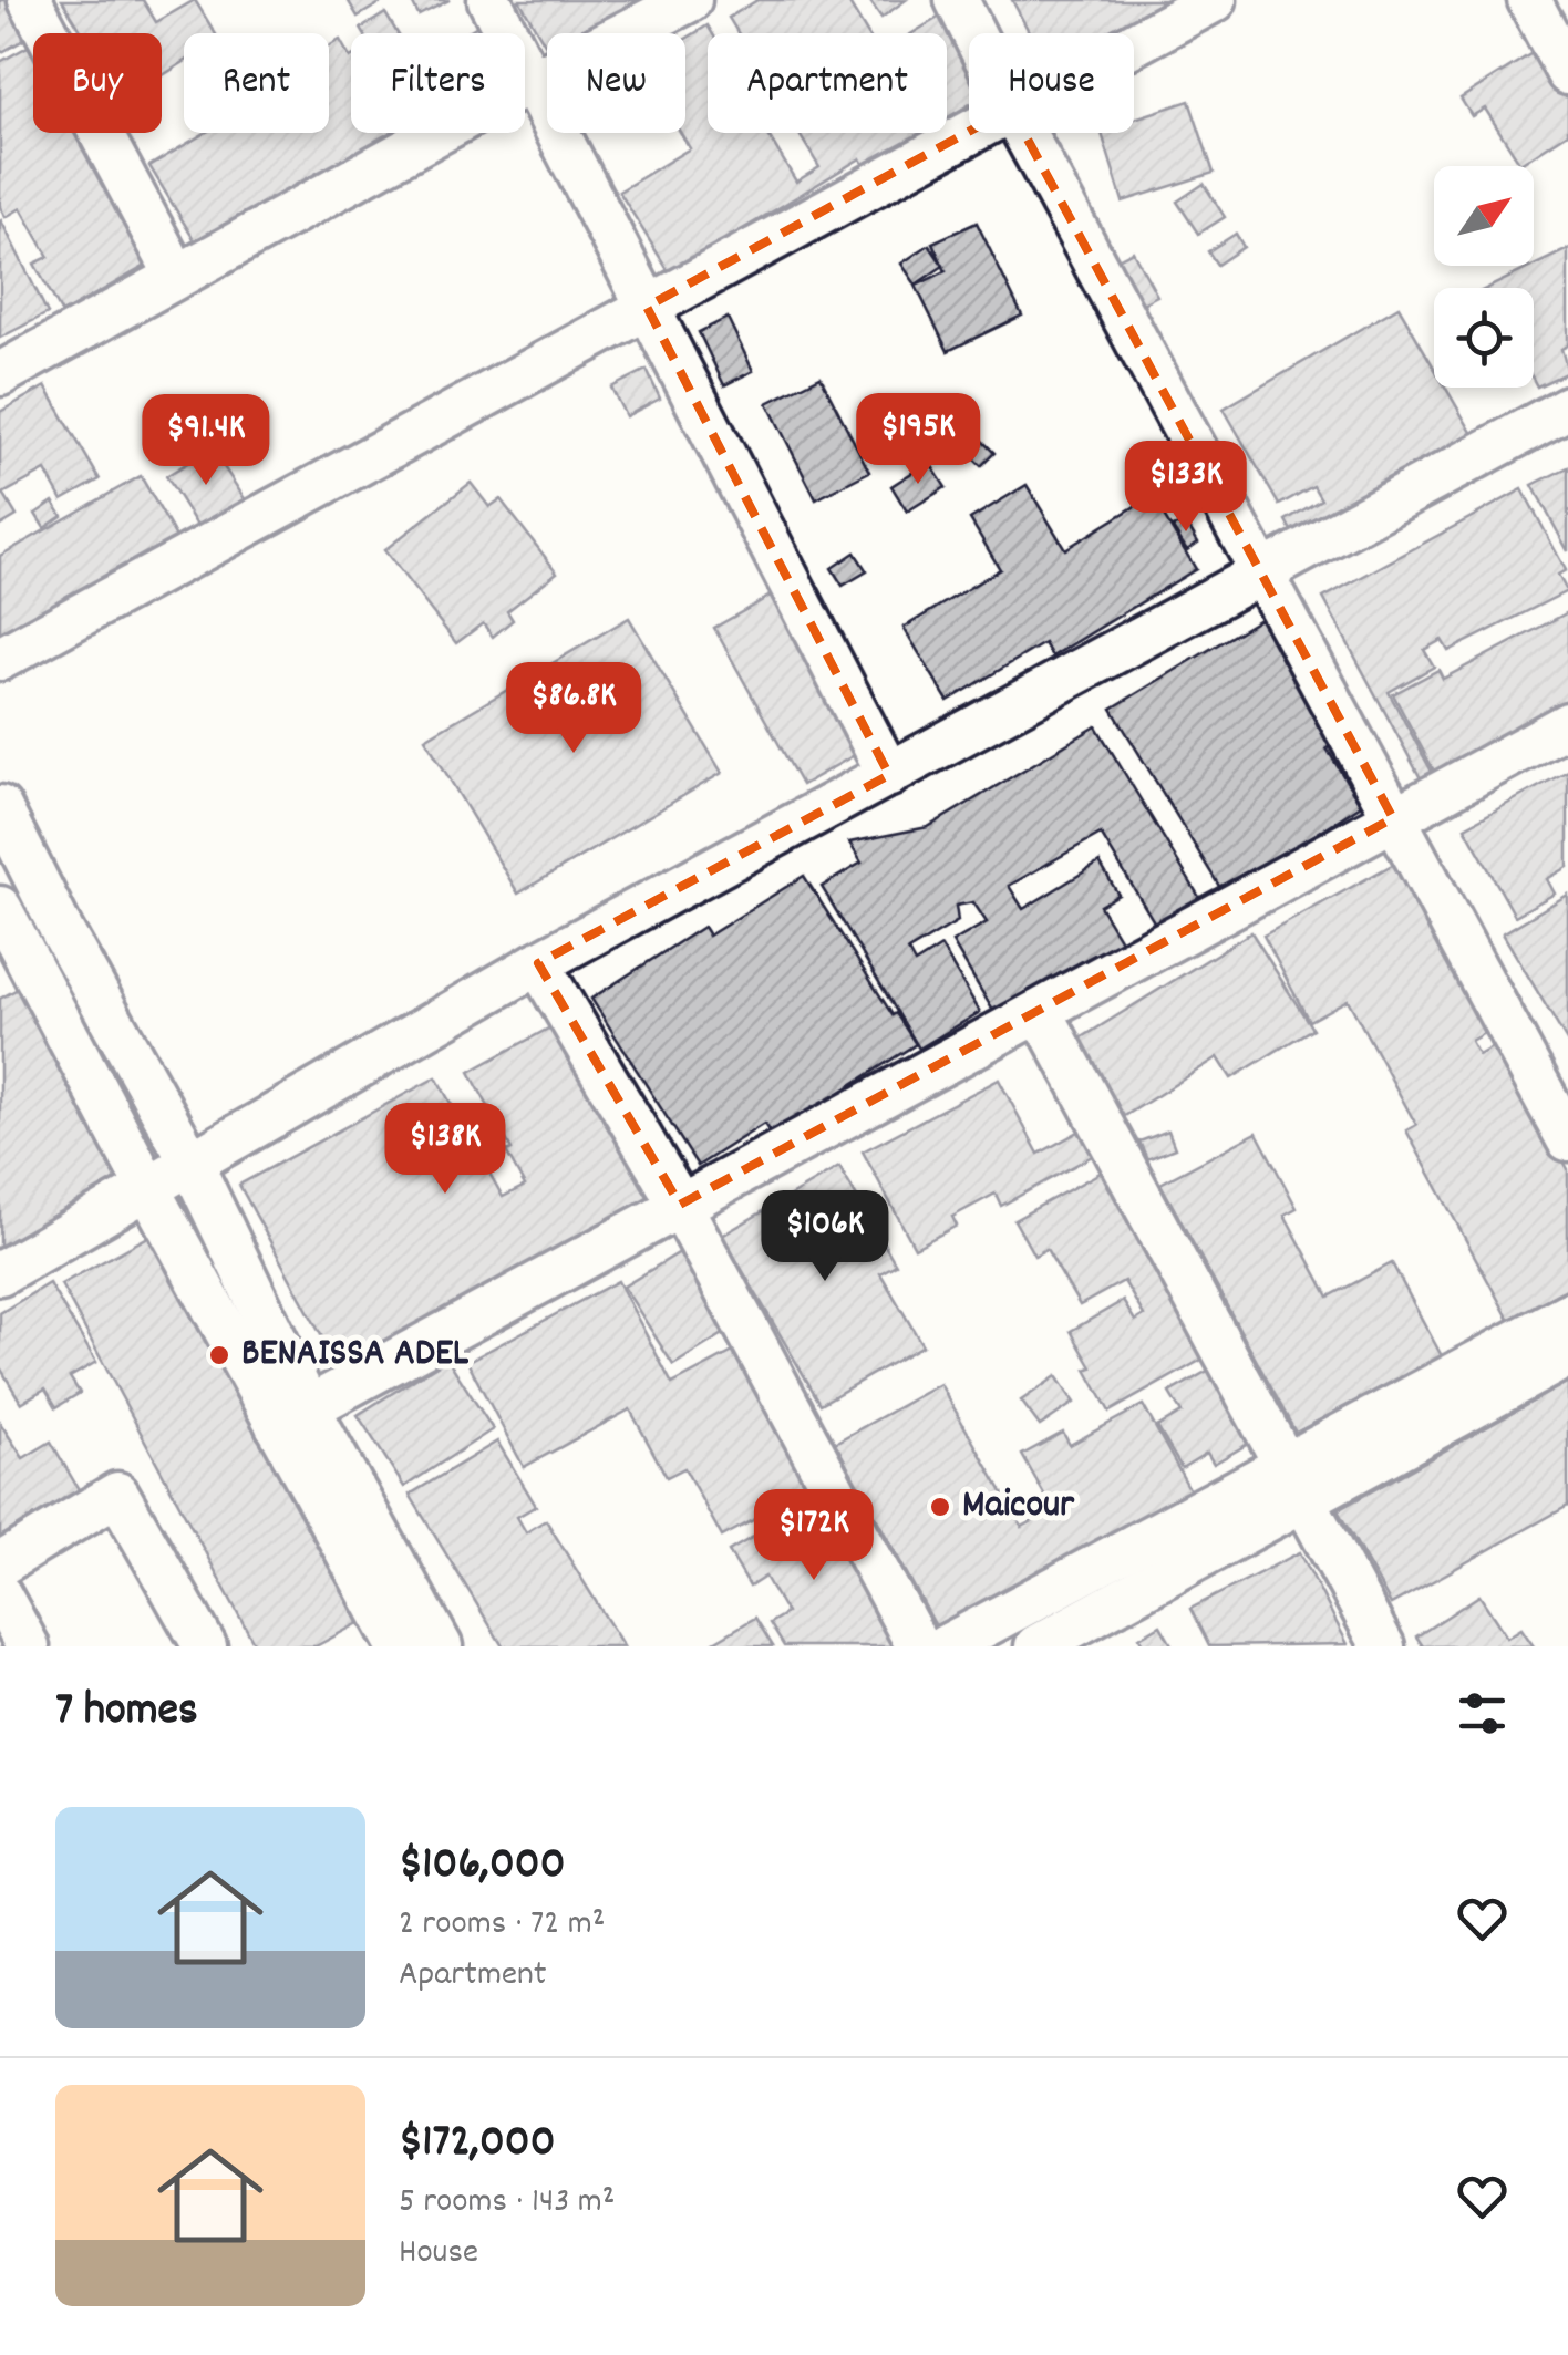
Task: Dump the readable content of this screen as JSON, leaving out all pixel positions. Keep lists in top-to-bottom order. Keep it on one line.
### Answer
{"places":["BENAISSA ADEL","Maicour"],"north":"top right","page":{"chip":["Buy","Rent","Filters","New","Apartment","House"],"price":["$195K","$91.4K","$133K","$86.8K","$138K","$106K","$172K"],"heading":"7 homes","list":[{"name":"$106,000","note":"2 rooms · 72 m² · Apartment"},{"name":"$172,000","note":"5 rooms · 143 m² · House"}]}}
